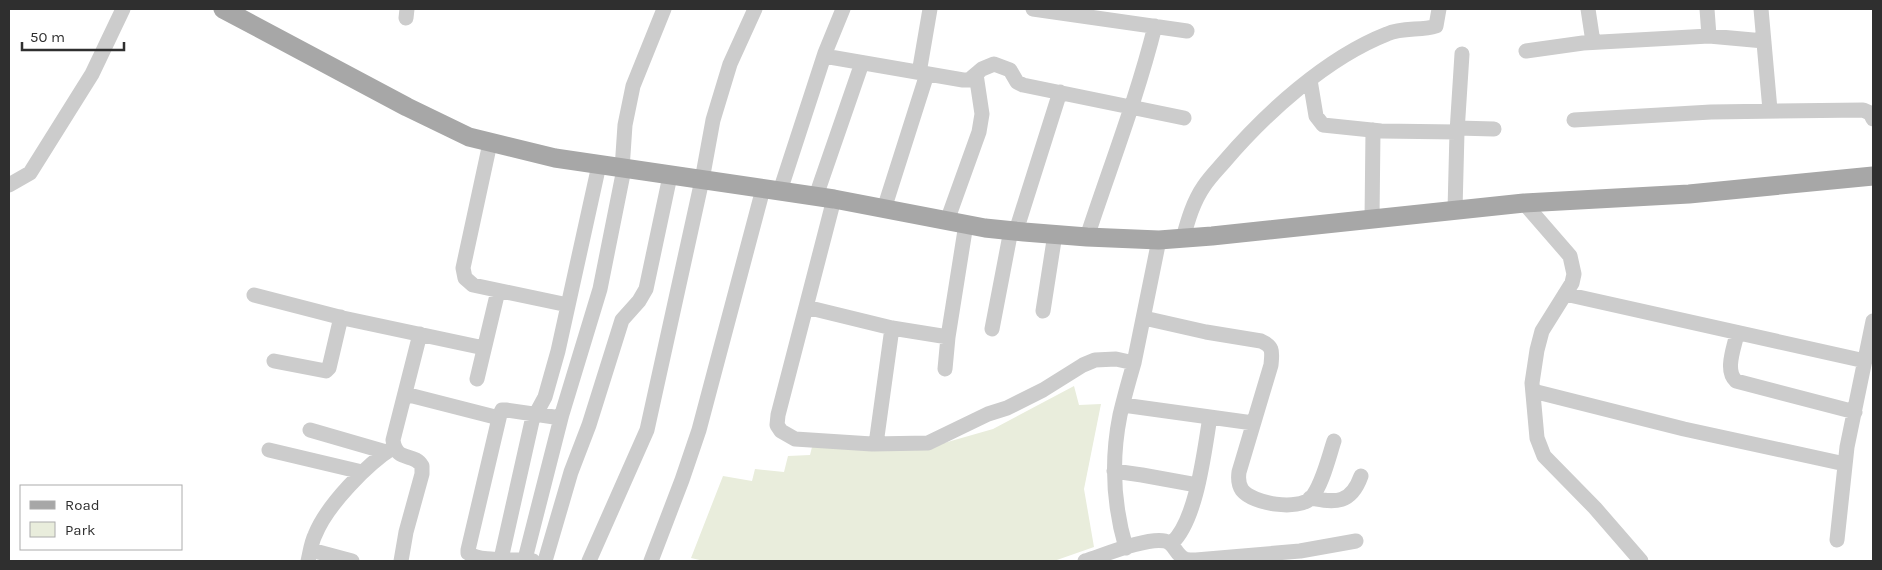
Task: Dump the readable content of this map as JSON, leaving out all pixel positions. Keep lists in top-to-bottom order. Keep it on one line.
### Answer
{"legend":["Road","Park"],"scale_bar":"50 m"}
